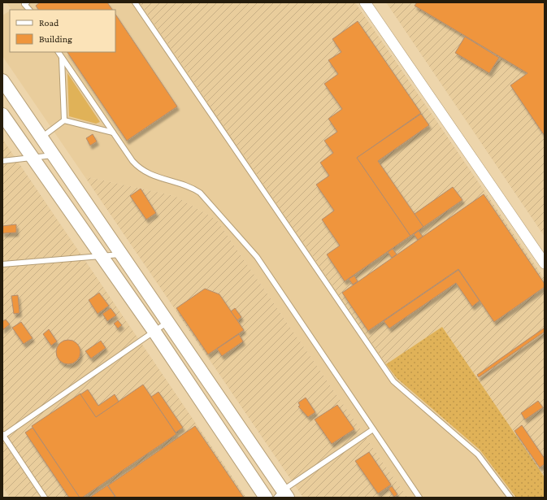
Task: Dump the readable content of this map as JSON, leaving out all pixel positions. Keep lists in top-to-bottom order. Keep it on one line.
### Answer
{"legend":["Road","Building"]}
